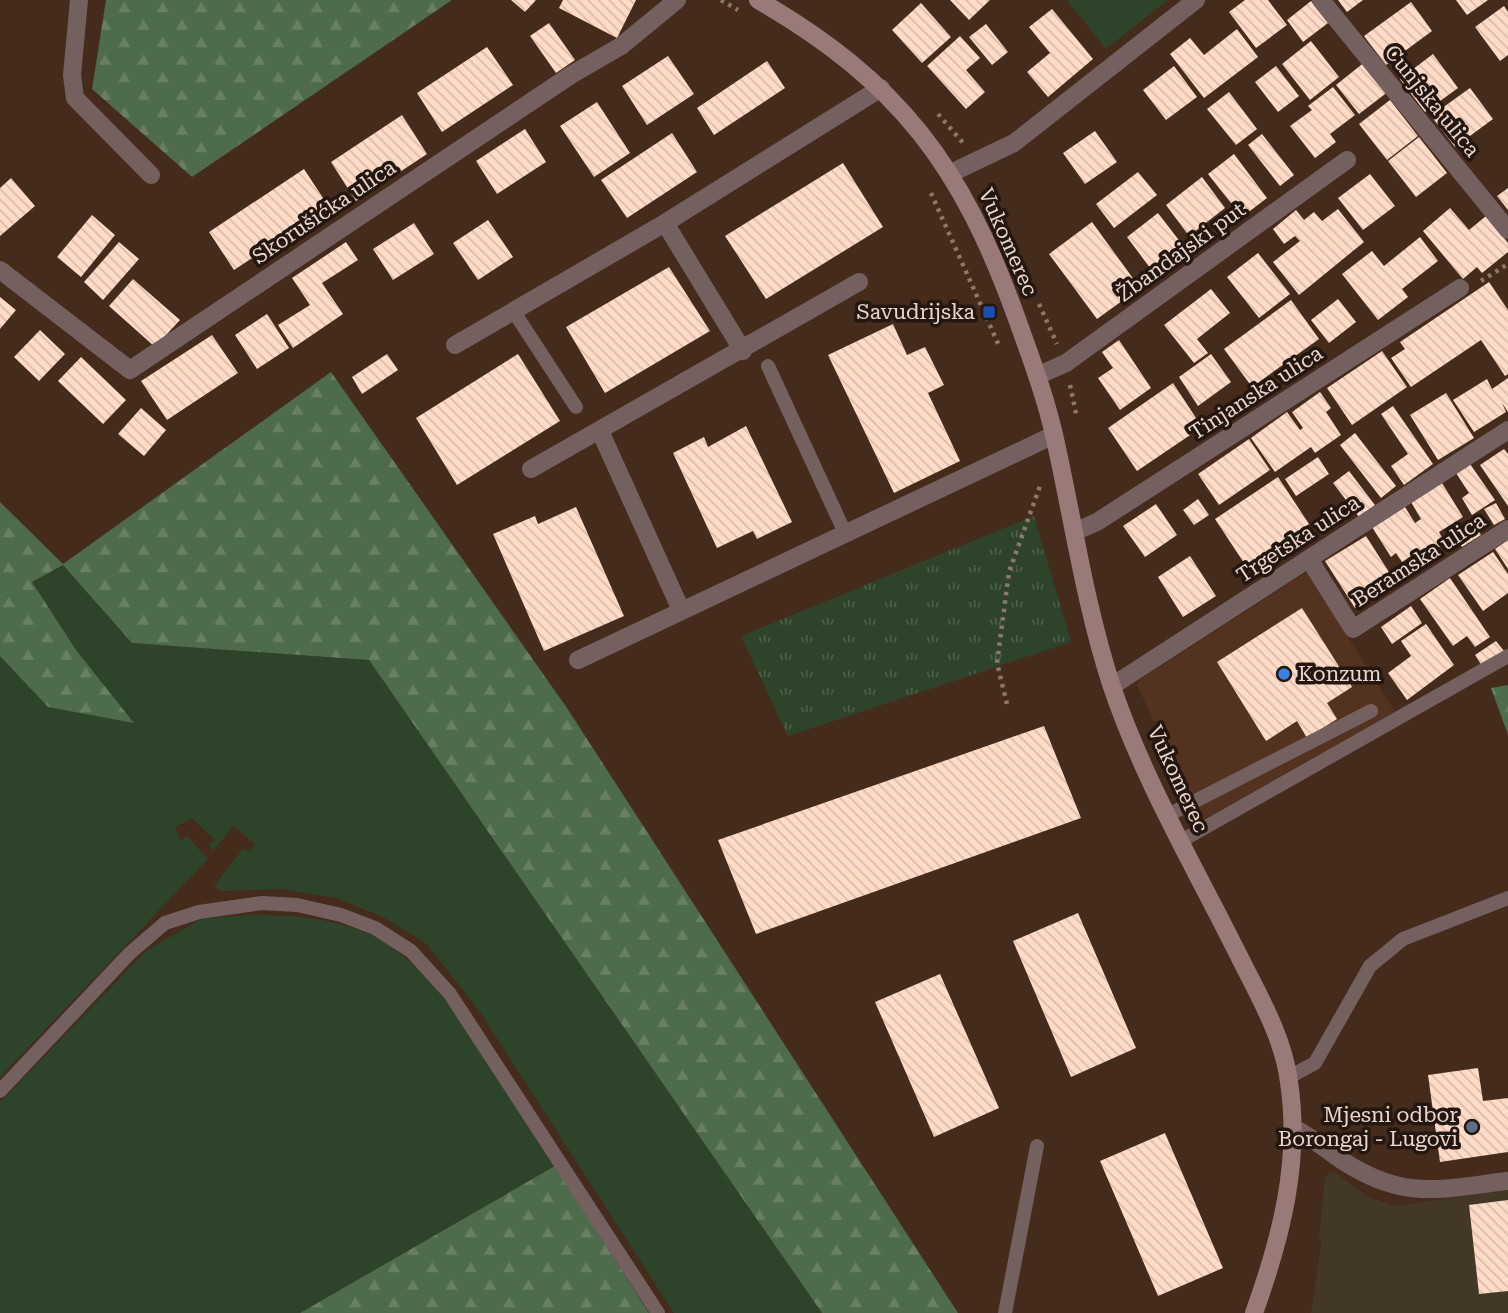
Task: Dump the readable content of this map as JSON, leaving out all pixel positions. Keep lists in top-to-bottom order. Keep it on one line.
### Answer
{"streets":{"street":["Cunjska ulica","Skorušićka ulica","Vukomerec","Žbandajski put","Tinjanska ulica","Trgetska ulica","Beramska ulica"]},"crossings":[["Vukomerec","Žbandajski put"],["Vukomerec","Tinjanska ulica"],["Vukomerec","Trgetska ulica"],["Trgetska ulica","Beramska ulica"]],"places":{"transit":["Savudrijska"],"other":["Konzum","Mjesni odbor Borongaj - Lugovi"]}}
